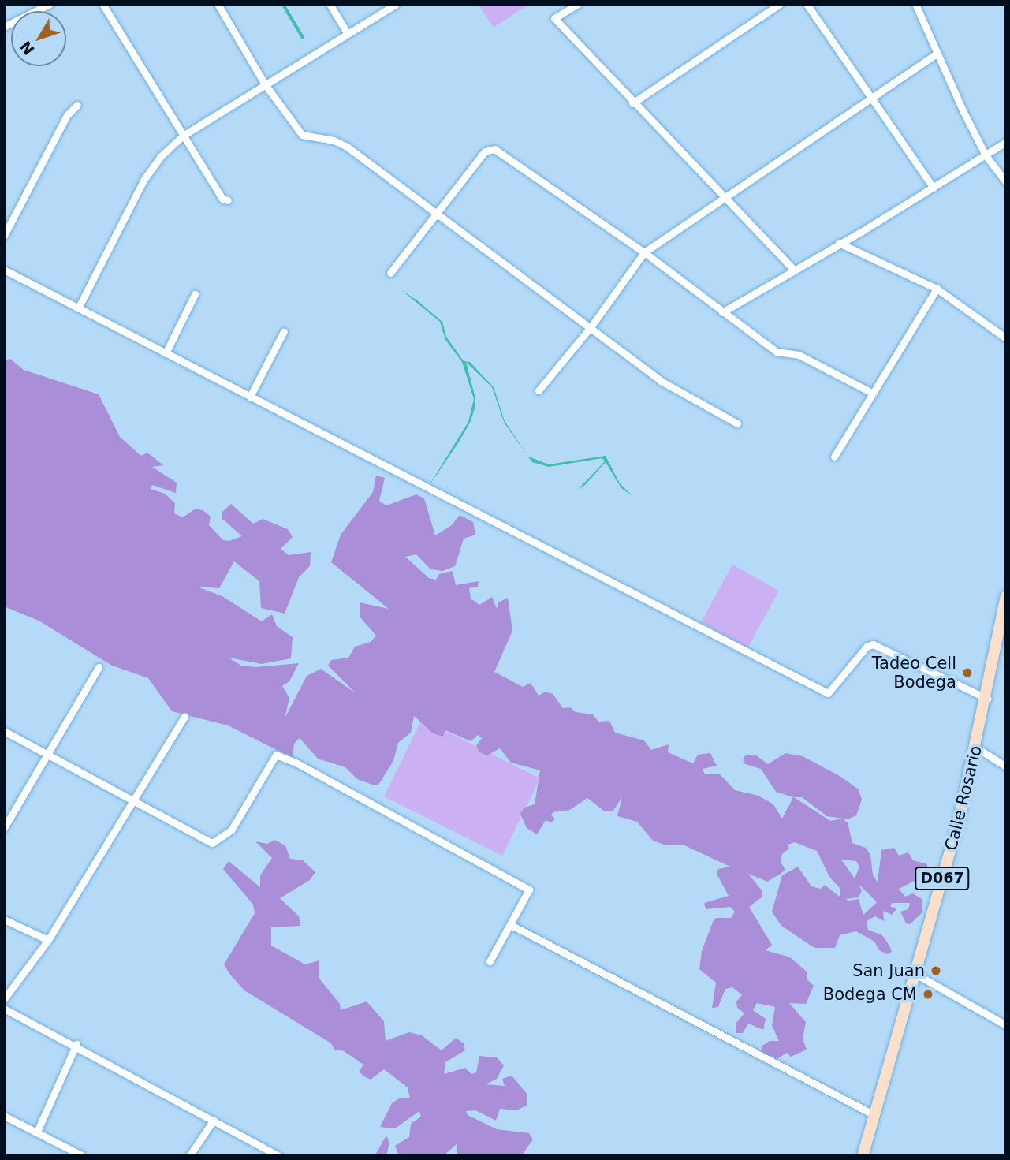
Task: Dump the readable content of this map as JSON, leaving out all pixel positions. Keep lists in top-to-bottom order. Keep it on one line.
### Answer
{"streets":{"main road":["Calle Rosario","D067"]},"places":["Tadeo Cell Bodega","San Juan","Bodega CM"],"north":"bottom left"}
